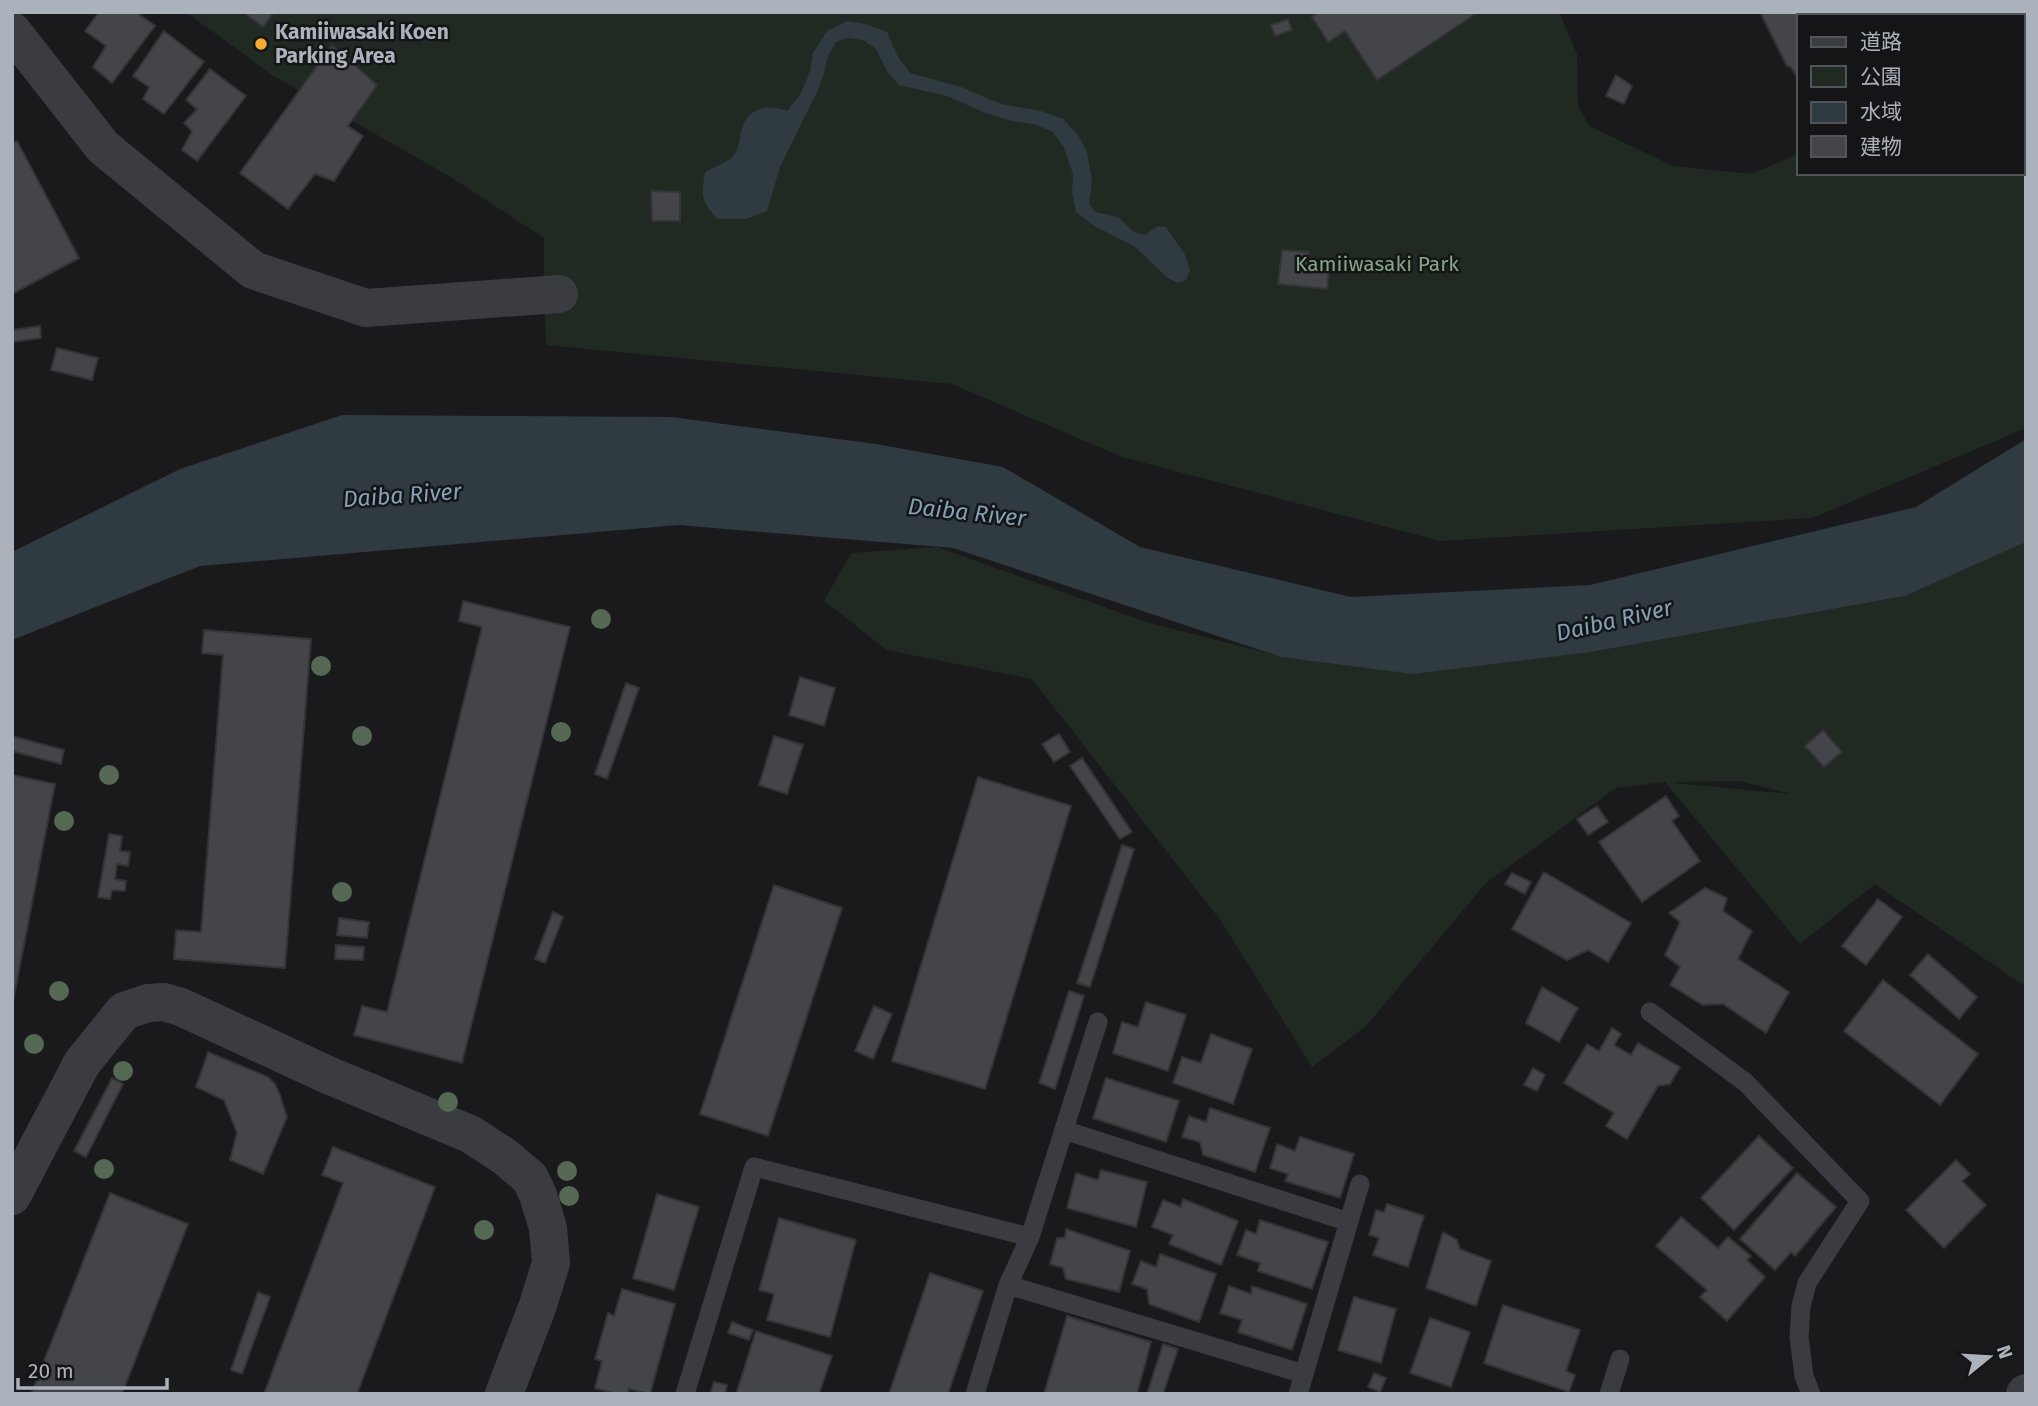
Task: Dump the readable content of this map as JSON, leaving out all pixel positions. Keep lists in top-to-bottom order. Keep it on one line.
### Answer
{"water":["Daiba River"],"parks":["Kamiiwasaki Park"],"places":["Kamiiwasaki Koen Parking Area"],"legend":["道路","公園","水域","建物"],"scale_bar":"20 m","north":"right"}
